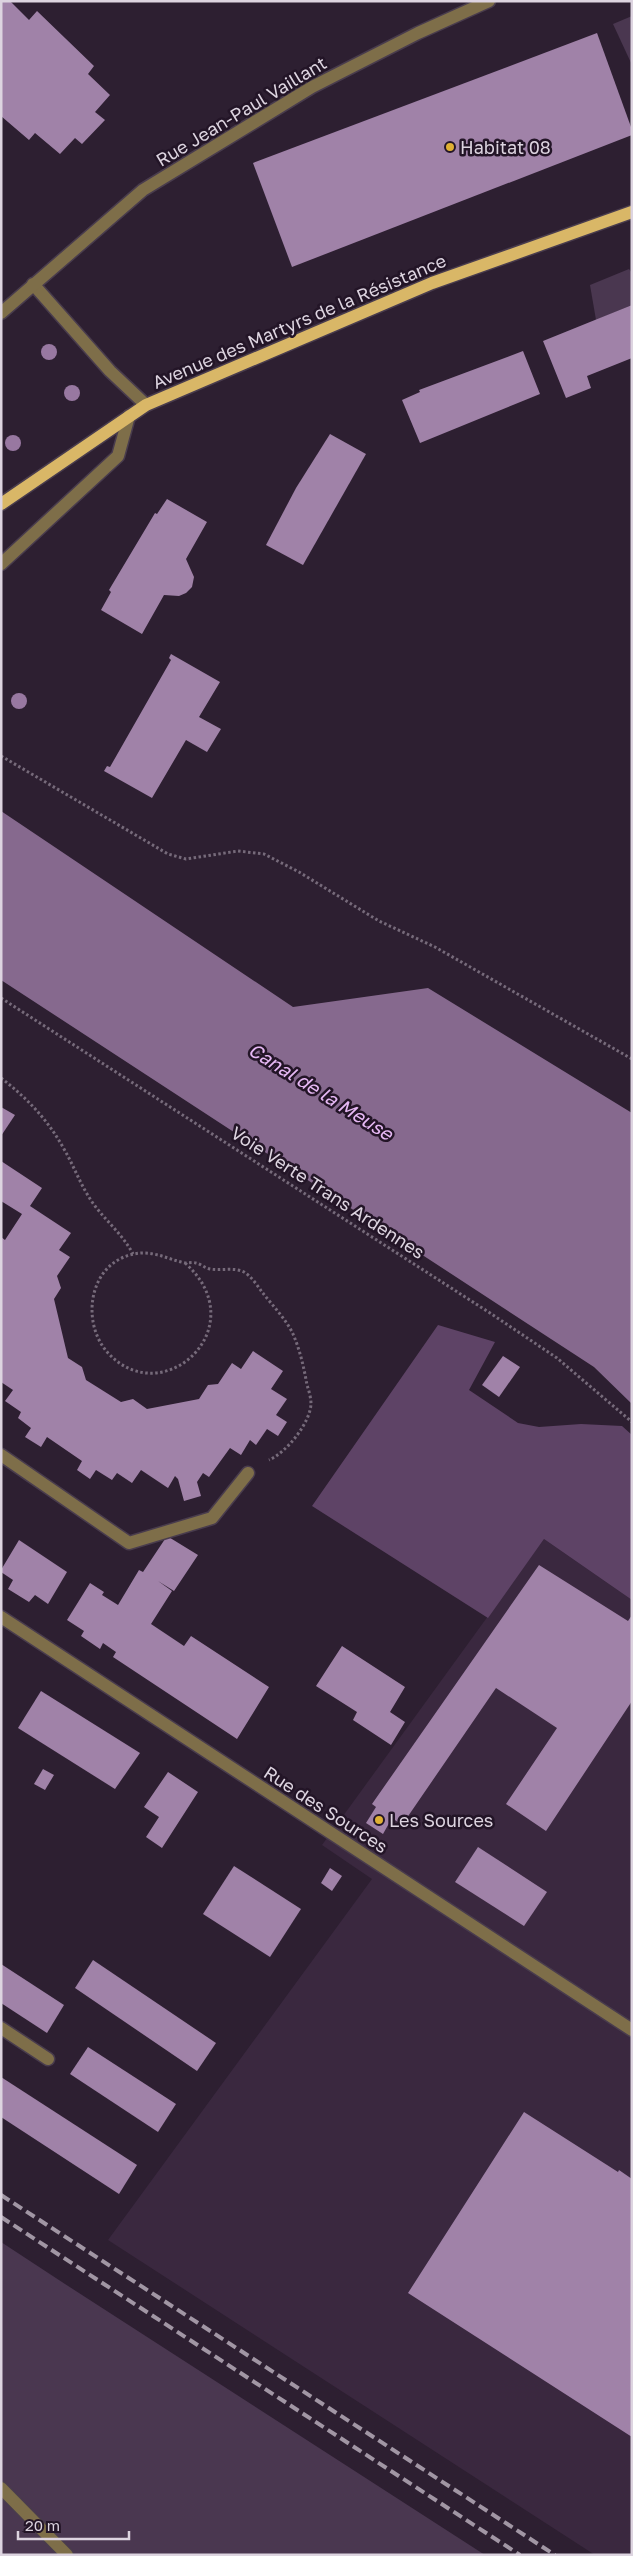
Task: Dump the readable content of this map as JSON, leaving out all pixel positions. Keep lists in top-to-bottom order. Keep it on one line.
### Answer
{"streets":{"main road":["Avenue des Martyrs de la Résistance"],"street":["Rue Jean-Paul Vaillant","Rue des Sources"],"path":["Voie Verte Trans Ardennes"]},"water":["Canal de la Meuse"],"places":["Habitat 08","Les Sources"],"scale_bar":"20 m"}
